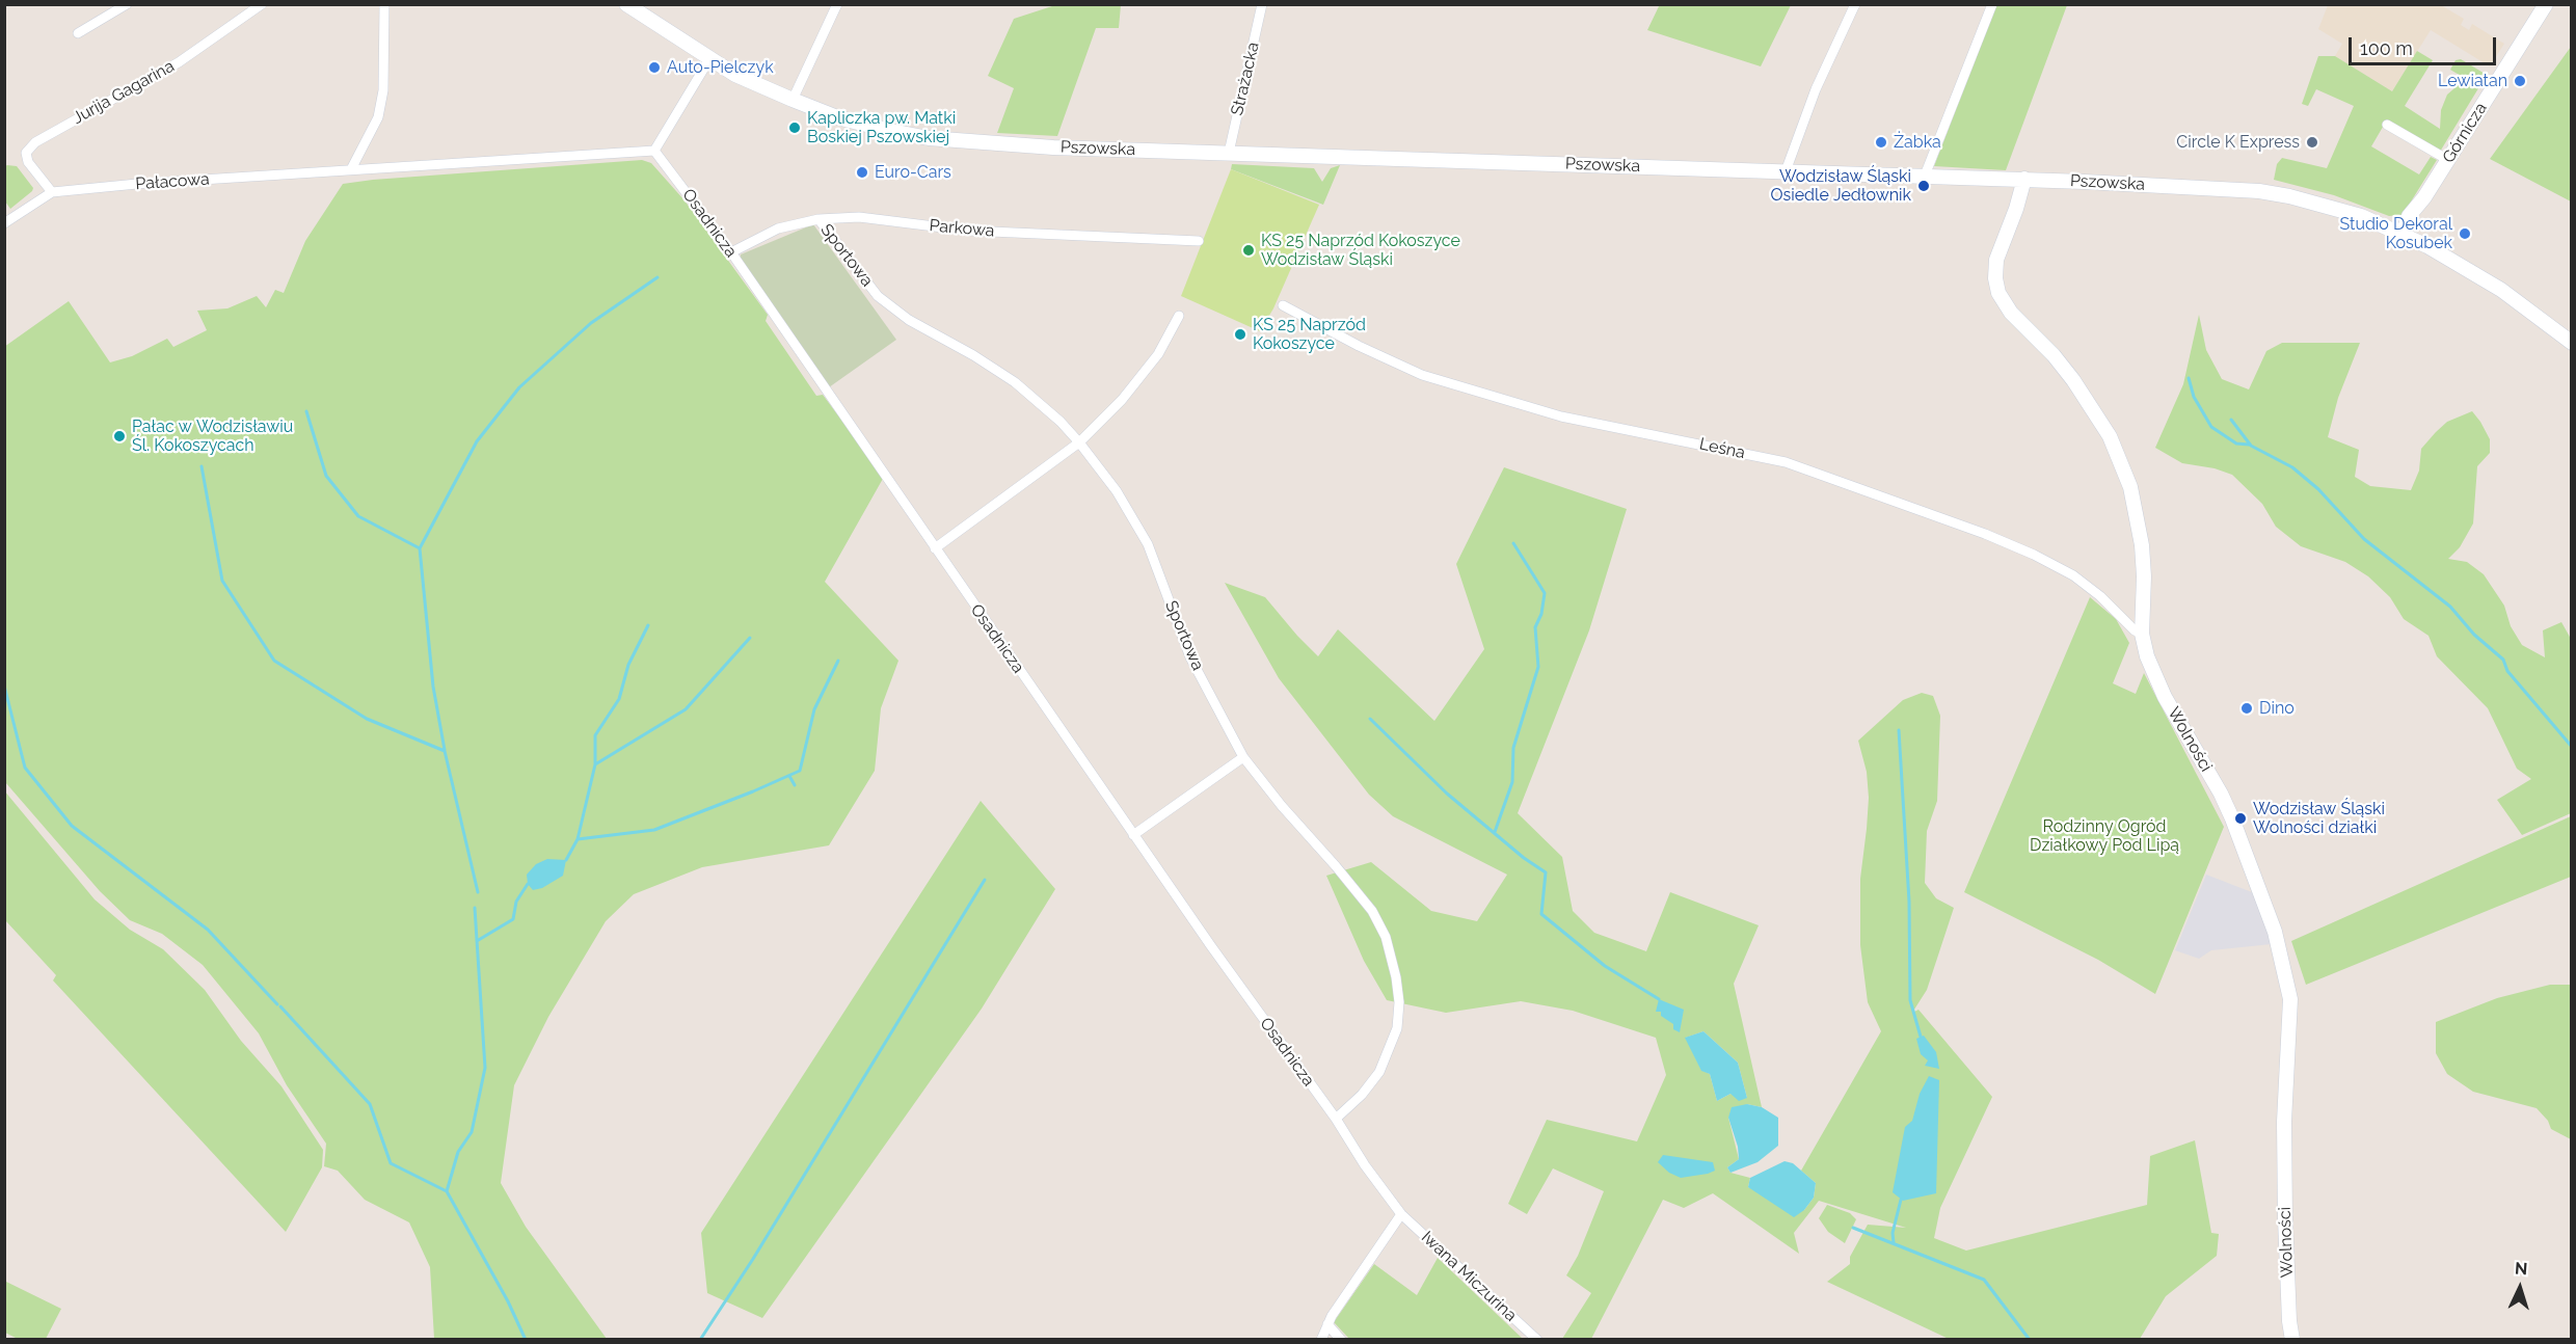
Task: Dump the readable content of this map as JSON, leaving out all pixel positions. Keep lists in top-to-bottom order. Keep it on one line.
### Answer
{"streets":{"main road":["Górnicza","Pszowska","Wolności"],"street":["Strażacka","Jurija Gagarina","Pałacowa","Osadnicza","Parkowa","Sportowa","Leśna","Iwana Miczurina"]},"crossings":[["Strażacka","Pszowska"],["Jurija Gagarina","Pałacowa"],["Górnicza","Pszowska"],["Pszowska","Wolności"],["Pałacowa","Osadnicza"],["Osadnicza","Parkowa"],["Osadnicza","Sportowa"],["Osadnicza","Iwana Miczurina"],["Parkowa","Sportowa"],["Leśna","Wolności"]],"parks":["Rodzinny Ogród Działkowy Pod Lipą"],"places":["Auto-Pielczyk","Lewiatan","Kapliczka pw. Matki Boskiej Pszowskiej","Żabka","Circle K Express","Euro-Cars","Wodzisław Śląski Osiedle Jedłownik","Studio Dekoral Kosubek","KS 25 Naprzód Kokoszyce Wodzisław Śląski","KS 25 Naprzód Kokoszyce","Pałac w Wodzisławiu Śl. Kokoszycach","Dino","Wodzisław Śląski Wolności działki"],"scale_bar":"100 m","north":"top"}
